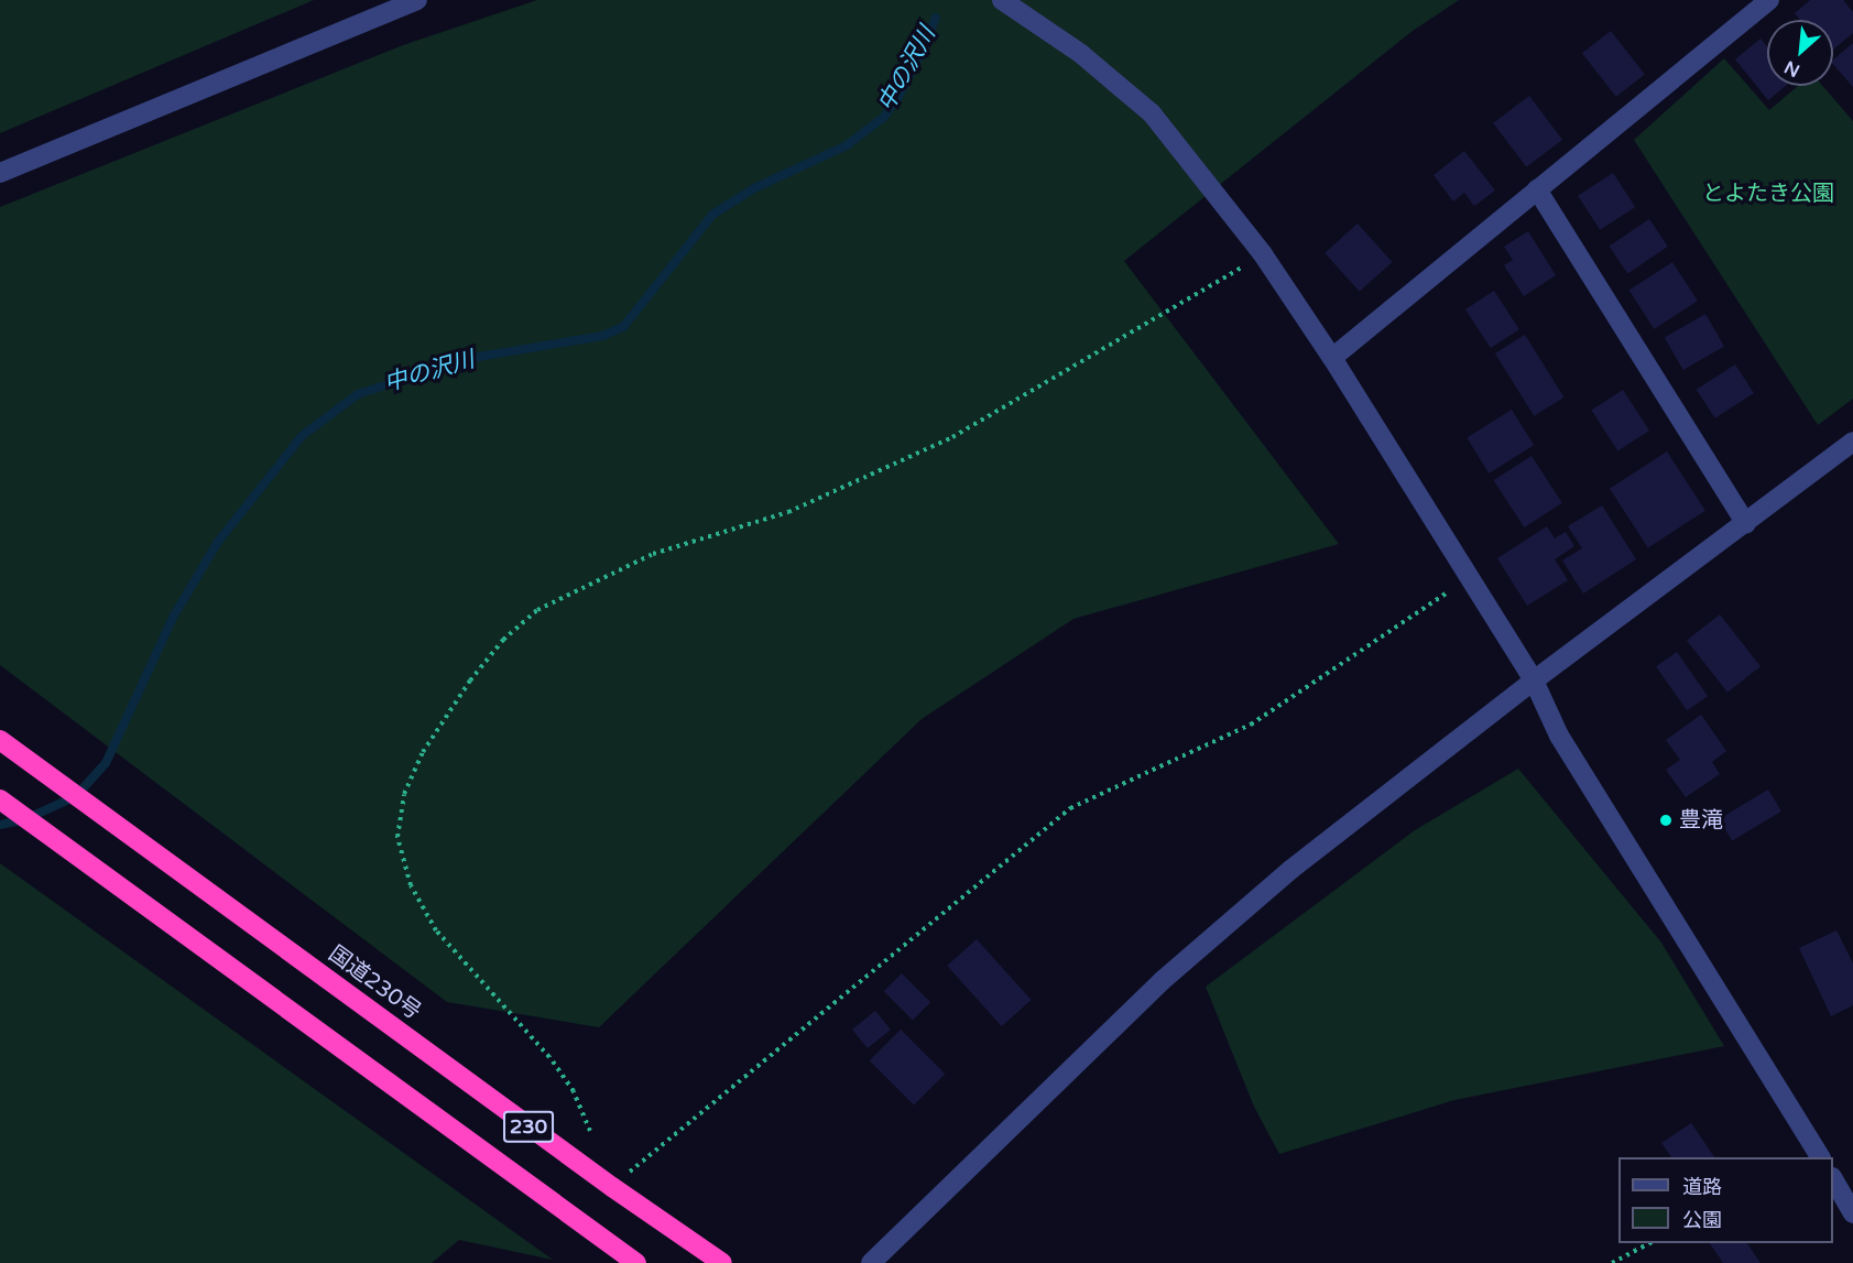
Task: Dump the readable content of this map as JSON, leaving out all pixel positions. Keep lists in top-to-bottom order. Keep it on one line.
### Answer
{"streets":{"highway":["国道230号","230"]},"water":["中の沢川"],"parks":["とよたき公園"],"places":["豊滝"],"legend":["道路","公園"],"north":"bottom left"}
